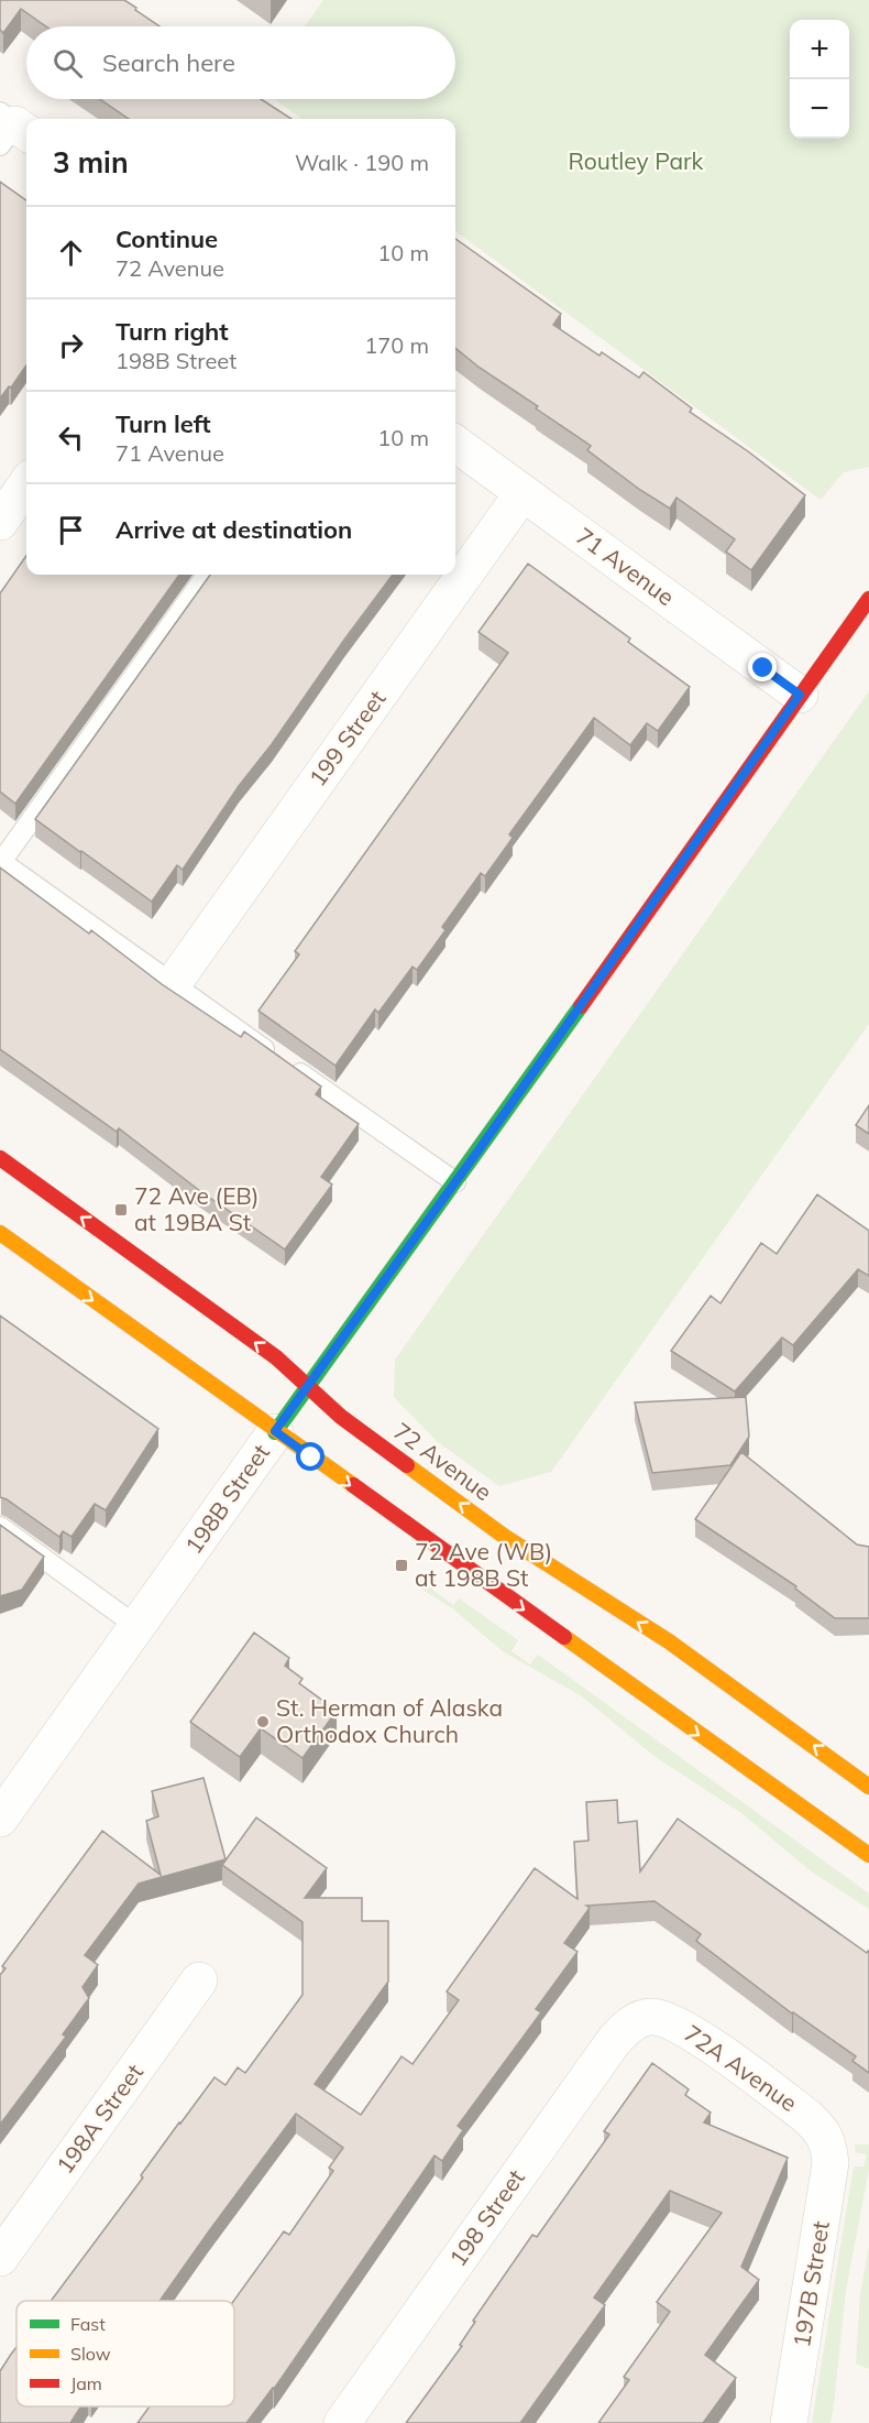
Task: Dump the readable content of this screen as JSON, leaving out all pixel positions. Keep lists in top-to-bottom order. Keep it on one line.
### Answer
{"streets":{"main road":["72 Avenue","198B Street"],"street":["71 Avenue","199 Street","72A Avenue","198A Street","198 Street","197B Street"]},"crossings":[["71 Avenue","199 Street"],["71 Avenue","198B Street"],["72 Avenue","198B Street"],["72A Avenue","198 Street"],["72A Avenue","197B Street"]],"parks":["Routley Park"],"places":{"transit":["72 Ave (EB) at 19BA St","72 Ave (WB) at 198B St"],"other":["St. Herman of Alaska Orthodox Church"]},"legend":["Fast","Slow","Jam"],"page":{"map_buttons":["+","−"],"search":"Search here","heading":["3 min","Walk · 190 m"],"list":[["Continue","72 Avenue","10 m"],["Turn right","198B Street","170 m"],["Turn left","71 Avenue","10 m"],"Arrive at destination"]}}
